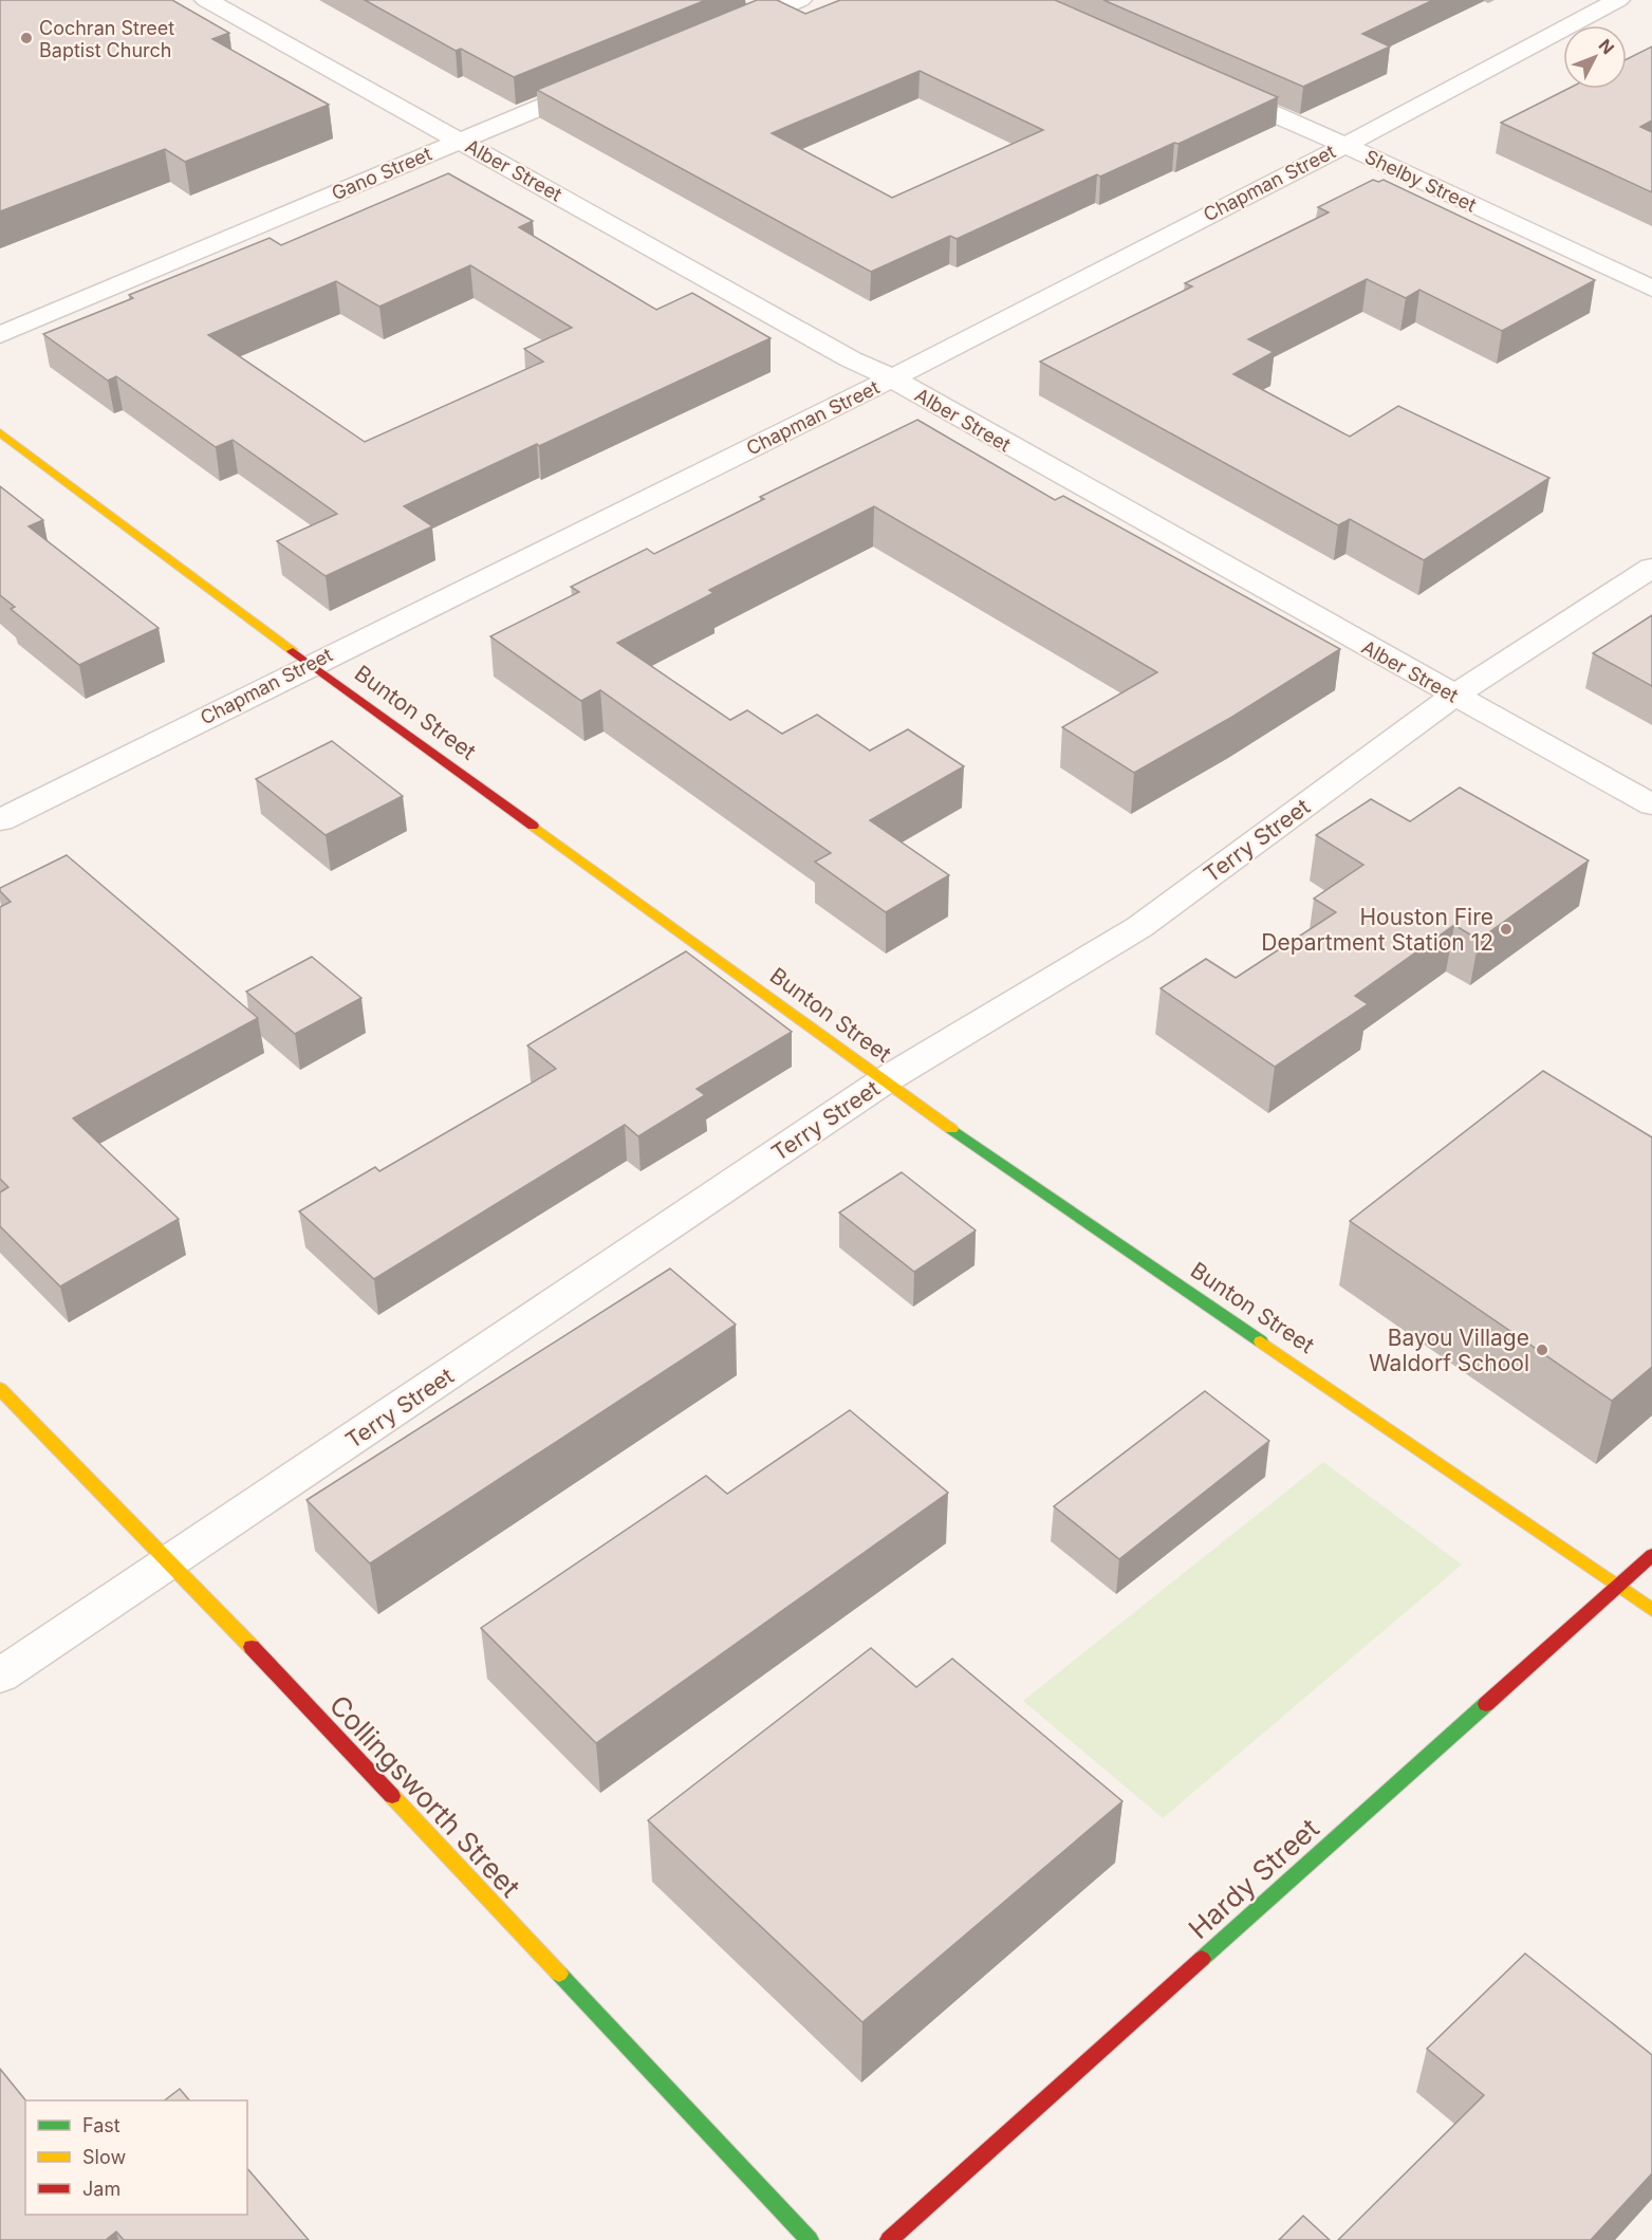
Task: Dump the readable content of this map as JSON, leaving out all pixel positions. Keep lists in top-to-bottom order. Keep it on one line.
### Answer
{"streets":{"street":["Alber Street","Gano Street","Shelby Street","Chapman Street","Bunton Street","Terry Street","Collingsworth Street","Hardy Street"]},"crossings":[["Alber Street","Gano Street"],["Alber Street","Chapman Street"],["Alber Street","Terry Street"],["Shelby Street","Chapman Street"],["Chapman Street","Bunton Street"],["Bunton Street","Terry Street"],["Bunton Street","Hardy Street"],["Terry Street","Collingsworth Street"]],"places":["Cochran Street Baptist Church","Houston Fire Department Station 12","Bayou Village Waldorf School"],"legend":["Fast","Slow","Jam"],"north":"top right"}
